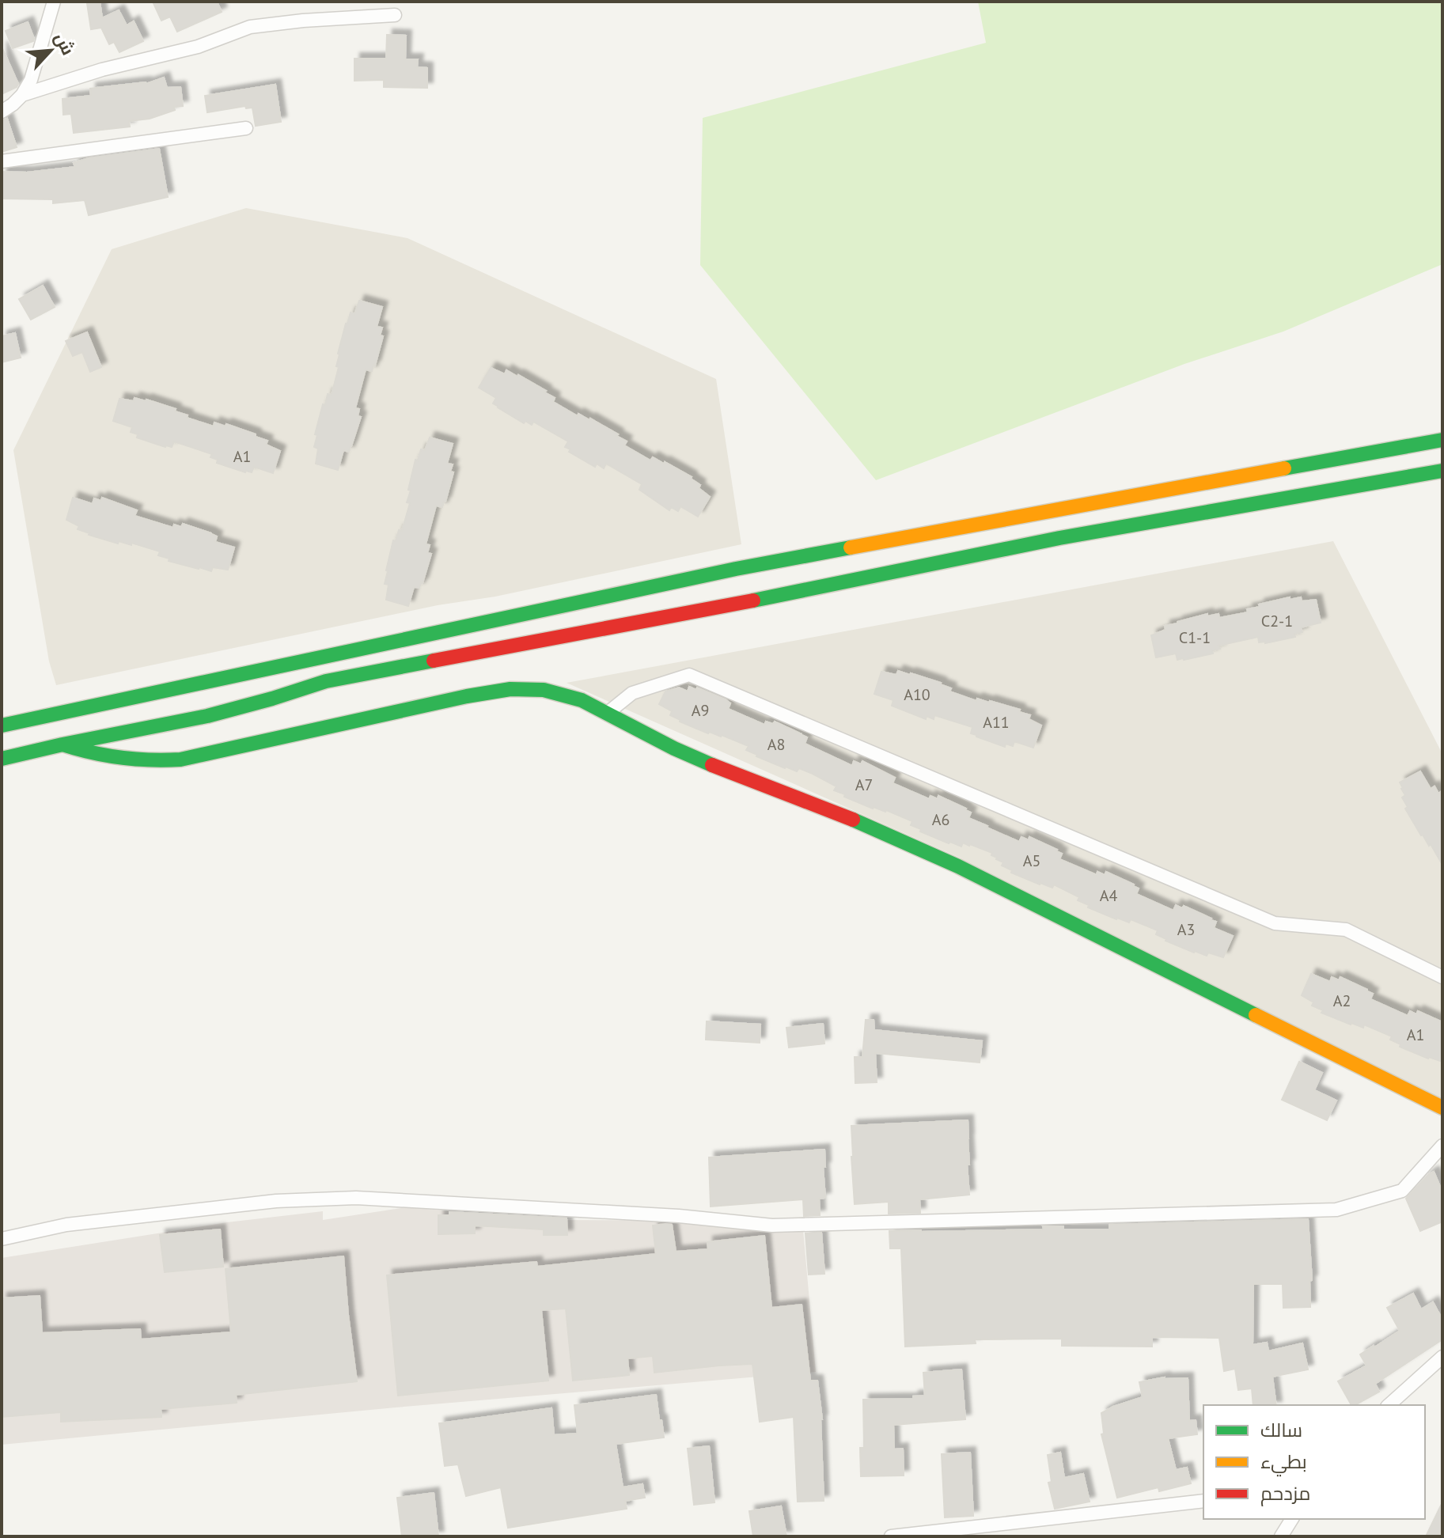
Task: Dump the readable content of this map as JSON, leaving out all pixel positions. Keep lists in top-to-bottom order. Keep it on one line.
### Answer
{"house_numbers":["A1","C2-1","C1-1","A10","A9","A11","A8","A7","A6","A5","A4","A3","A2","A1"],"legend":["سالك","بطيء","مزدحم"],"north":"top right"}
